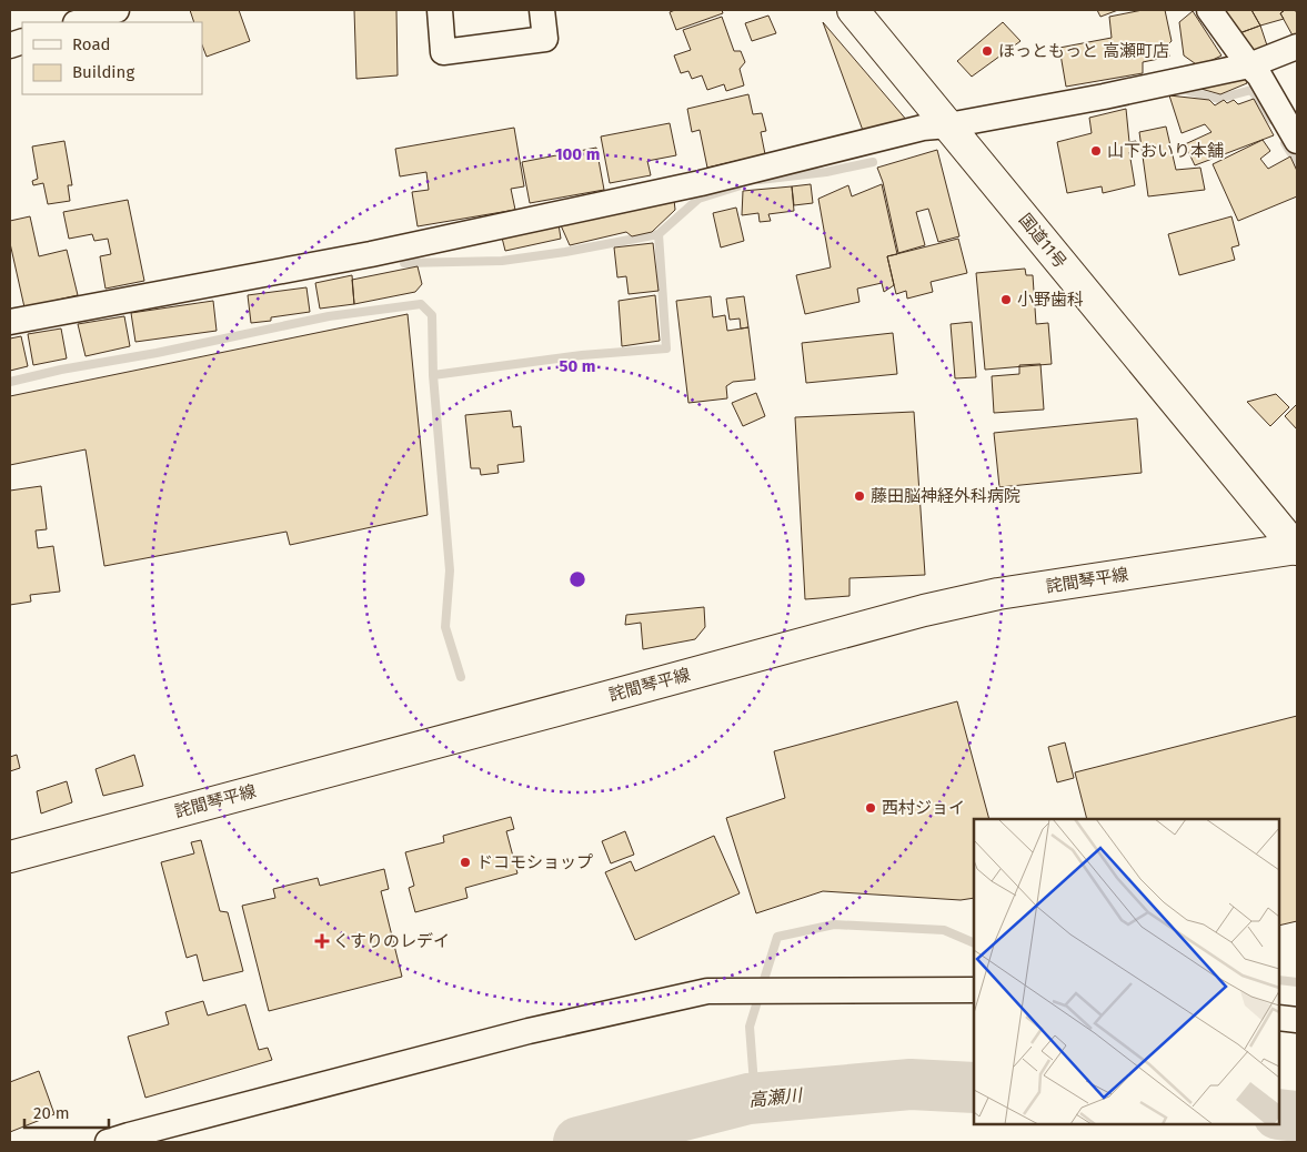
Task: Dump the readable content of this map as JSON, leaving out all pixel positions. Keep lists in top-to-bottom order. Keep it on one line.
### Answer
{"streets":{"main road":["国道11号","詫間琴平線"]},"crossings":[["国道11号","詫間琴平線"]],"water":["高瀬川"],"places":{"other":["ほっともっと 高瀬町店","山下おいり本舗","小野歯科","藤田脳神経外科病院","西村ジョイ","ドコモショップ"],"health":["くすりのレデイ"]},"legend":["Road","Building"],"scale_bar":"20 m","rings":["100 m","50 m"]}
